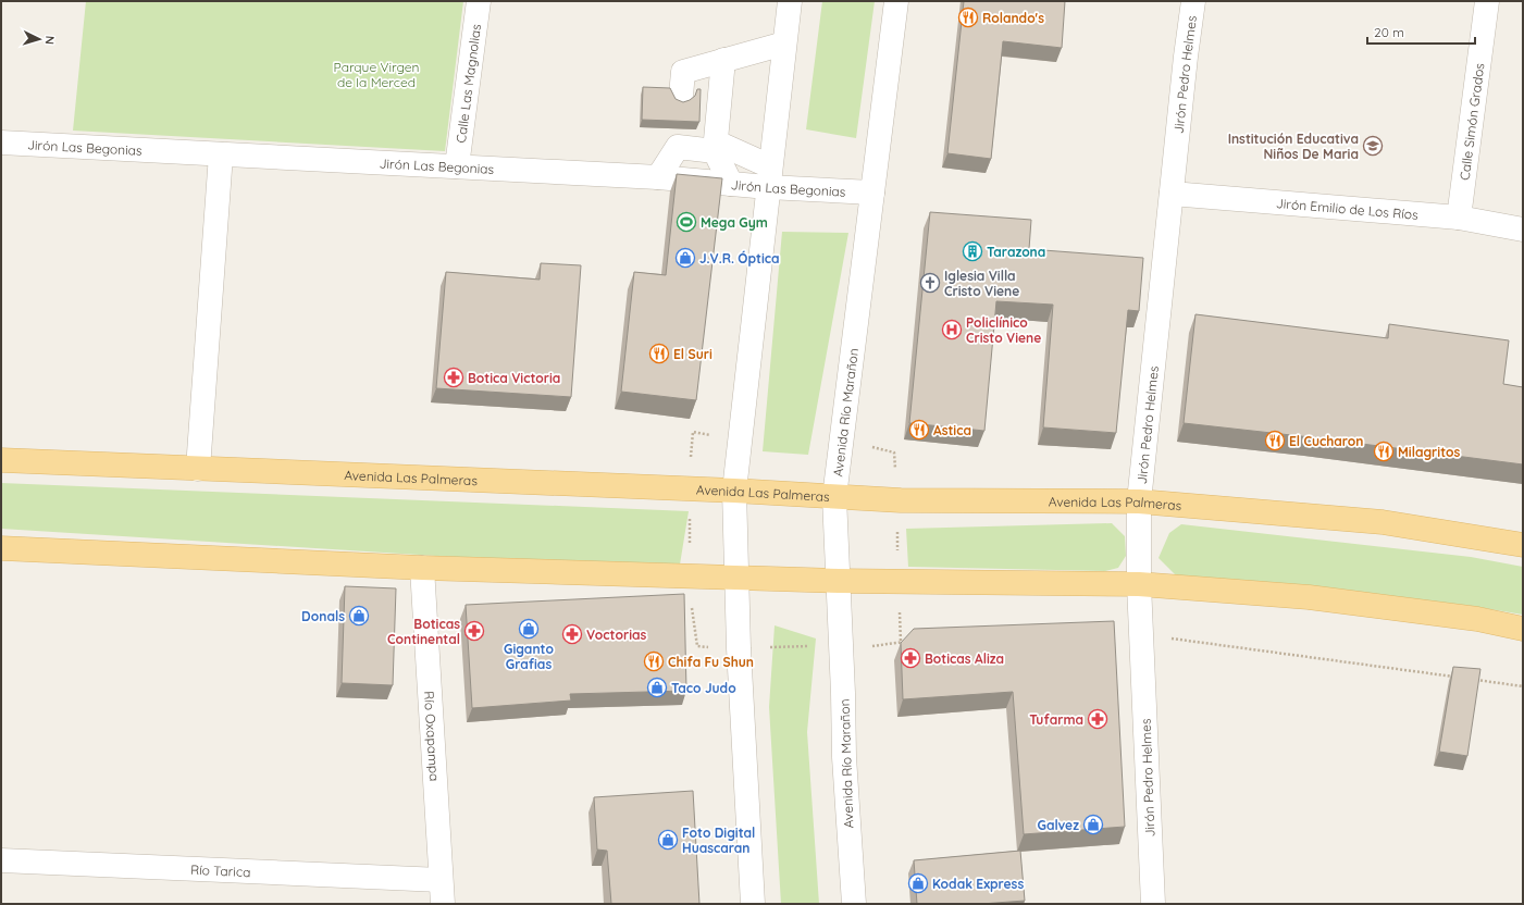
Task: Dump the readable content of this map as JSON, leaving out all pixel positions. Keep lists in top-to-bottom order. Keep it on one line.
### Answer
{"streets":{"main road":["Avenida Las Palmeras"],"street":["Jirón Pedro Helmes","Calle Las Magnolias","Calle Simón Grados","Jirón Las Begonias","Jirón Emilio de Los Ríos","Avenida Río Marañon","Río Oxapampa","Río Tarica"]},"crossings":[["Jirón Pedro Helmes","Jirón Emilio de Los Ríos"],["Jirón Pedro Helmes","Avenida Las Palmeras"],["Calle Las Magnolias","Jirón Las Begonias"],["Calle Simón Grados","Jirón Emilio de Los Ríos"],["Jirón Las Begonias","Avenida Río Marañon"],["Avenida Río Marañon","Avenida Las Palmeras"],["Río Oxapampa","Río Tarica"]],"parks":["Parque Virgen de la Merced"],"places":{"restaurant":["Rolando's","El Suri","Astica","El Cucharon","Milagritos","Chifa Fu Shun"],"school or university":["Institución Educativa Niños De Maria"],"sports":["Mega Gym"],"building":["Tarazona"],"shop":["J.V.R. Óptica","Donals","Giganto Grafias","Taco Judo","Galvez","Foto Digital Huascaran","Kodak Express"],"church":["Iglesia Villa Cristo Viene"],"hospital":["Policlínico Cristo Viene"],"pharmacy":["Botica Victoria","Boticas Continental","Voctorias","Boticas Aliza","Tufarma"]},"scale_bar":"20 m","north":"right"}
